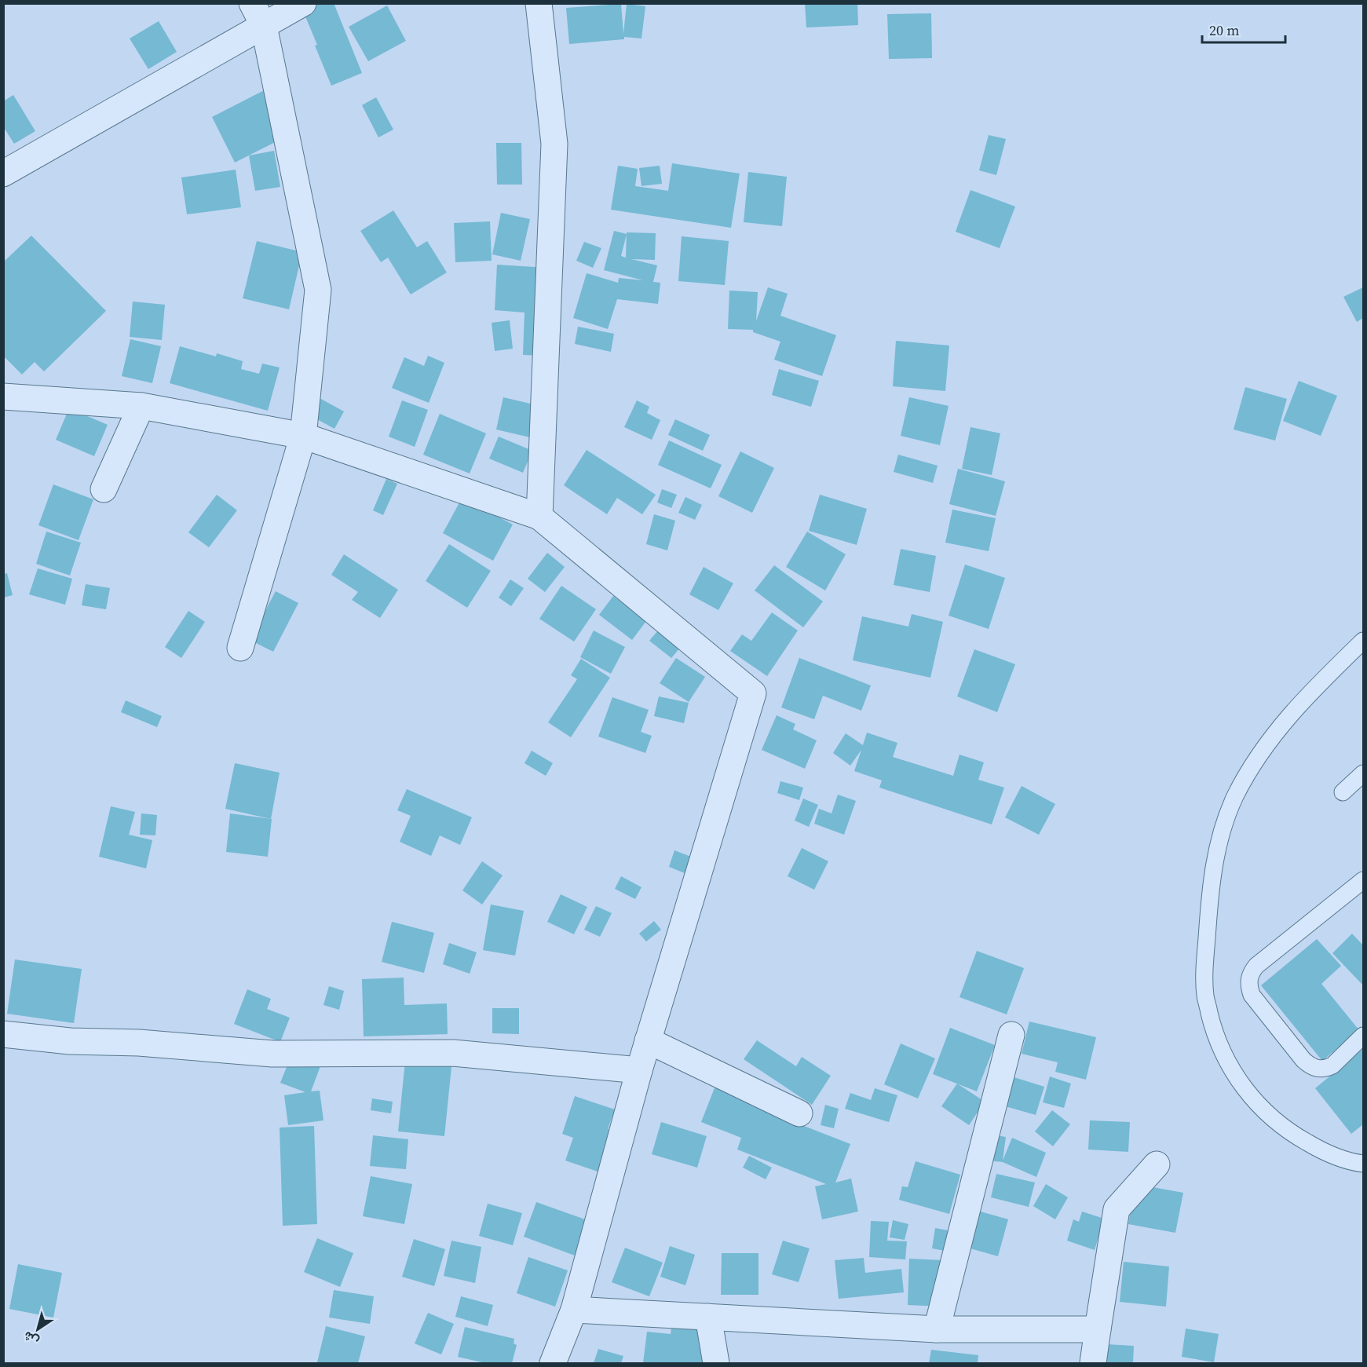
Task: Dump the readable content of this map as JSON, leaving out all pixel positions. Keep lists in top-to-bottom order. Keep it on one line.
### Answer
{"scale_bar":"20 m","north":"bottom left"}
